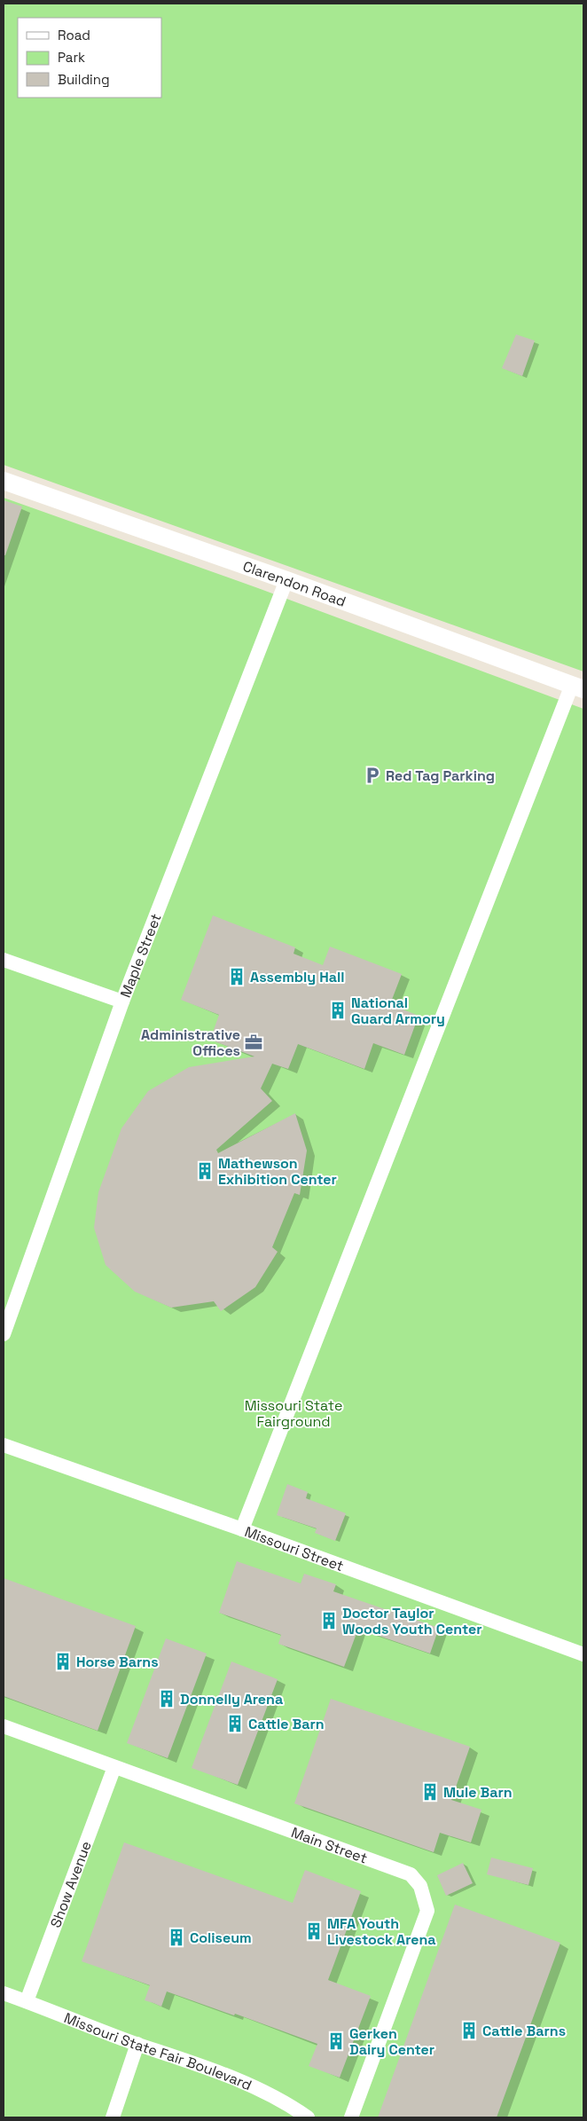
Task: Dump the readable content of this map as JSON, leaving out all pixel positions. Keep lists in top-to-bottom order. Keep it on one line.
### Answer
{"streets":{"street":["Clarendon Road","Maple Street","Missouri Street","Main Street","Show Avenue","Missouri State Fair Boulevard"]},"crossings":[["Clarendon Road","Maple Street"],["Main Street","Show Avenue"],["Show Avenue","Missouri State Fair Boulevard"]],"parks":["Missouri State Fairground"],"places":{"parking":["Red Tag Parking"],"building":["Assembly Hall","National Guard Armory","Mathewson Exhibition Center","Doctor Taylor Woods Youth Center","Horse Barns","Donnelly Arena","Cattle Barn","Mule Barn","MFA Youth Livestock Arena","Coliseum","Cattle Barns","Gerken Dairy Center"],"office":["Administrative Offices"]},"legend":["Road","Park","Building"]}
